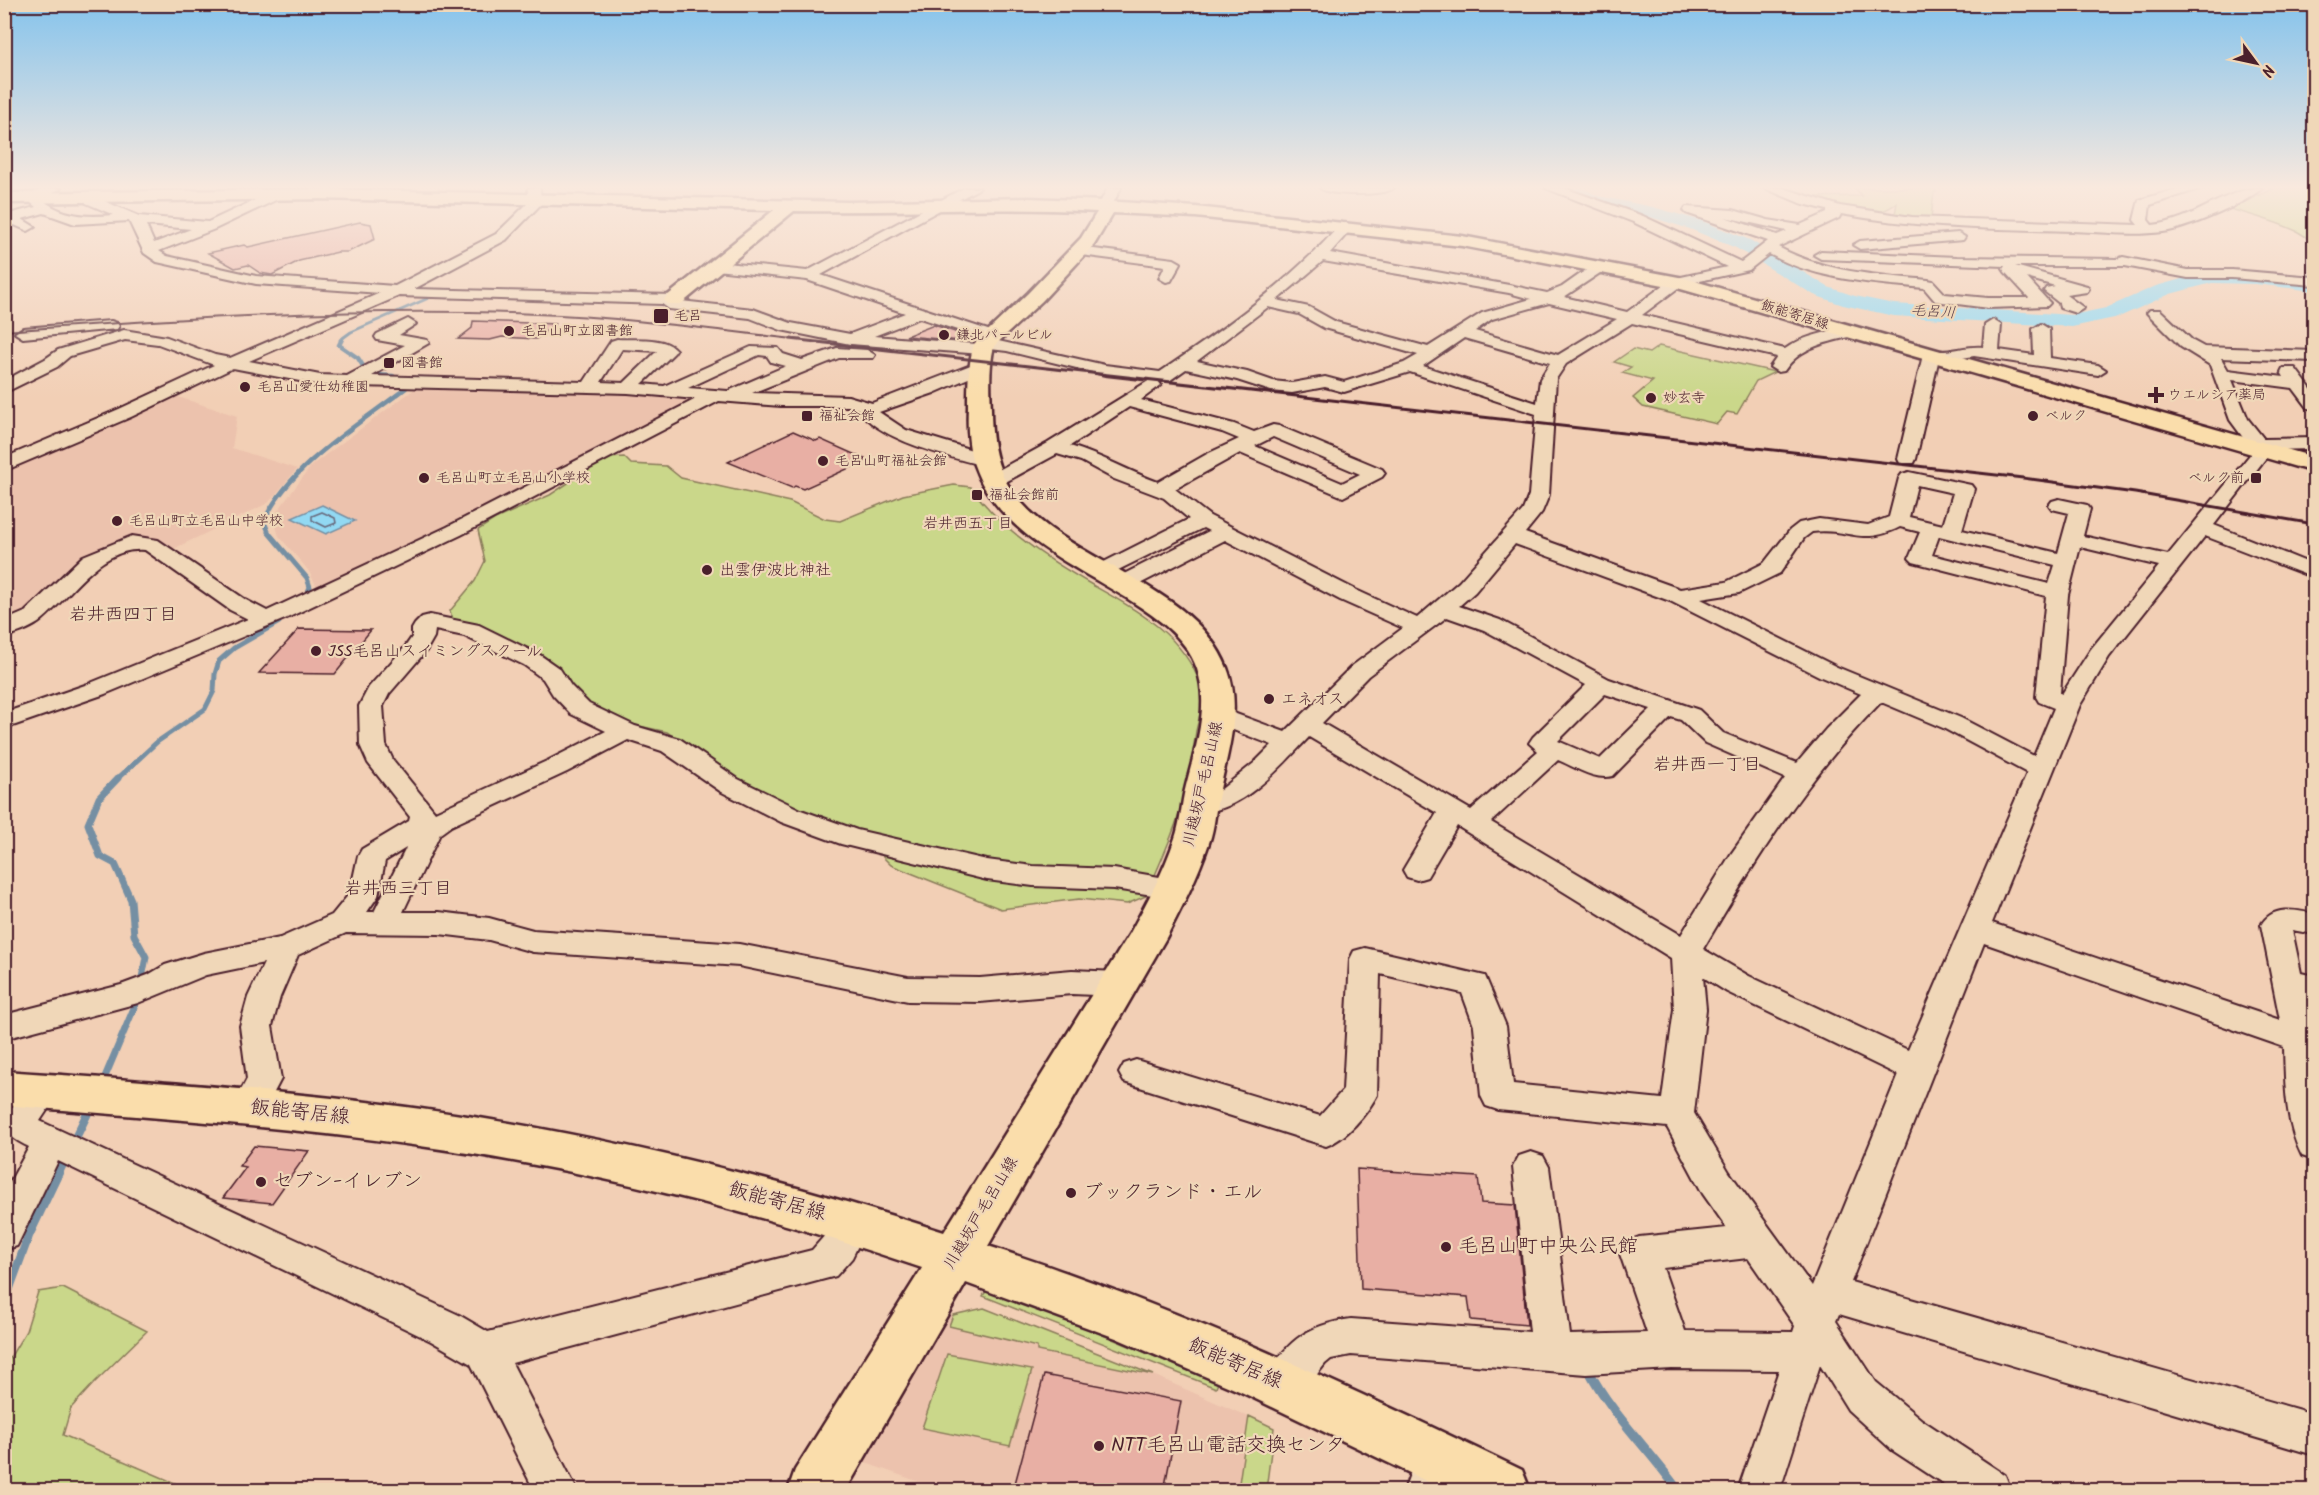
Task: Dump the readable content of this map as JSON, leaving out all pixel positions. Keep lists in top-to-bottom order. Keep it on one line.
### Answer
{"streets":{"main road":["飯能寄居線","川越坂戸毛呂山線"]},"crossings":[["飯能寄居線","川越坂戸毛呂山線"]],"districts":["岩井西五丁目","岩井西四丁目","岩井西一丁目","岩井西三丁目"],"water":["毛呂川"],"places":{"transit":["毛呂","図書館","福祉会館","ベルク前","福祉会館前"],"other":["毛呂山町立図書館","鎌北パールビル","毛呂山愛仕幼稚園","妙玄寺","ベルク","毛呂山町福祉会館","毛呂山町立毛呂山小学校","毛呂山町立毛呂山中学校","出雲伊波比神社","JSS毛呂山スイミングスクール","エネオス","セブン-イレブン","ブックランド・エル","毛呂山町中央公民館","NTT毛呂山電話交換センタ"],"health":["ウエルシア薬局"]},"north":"bottom right"}
